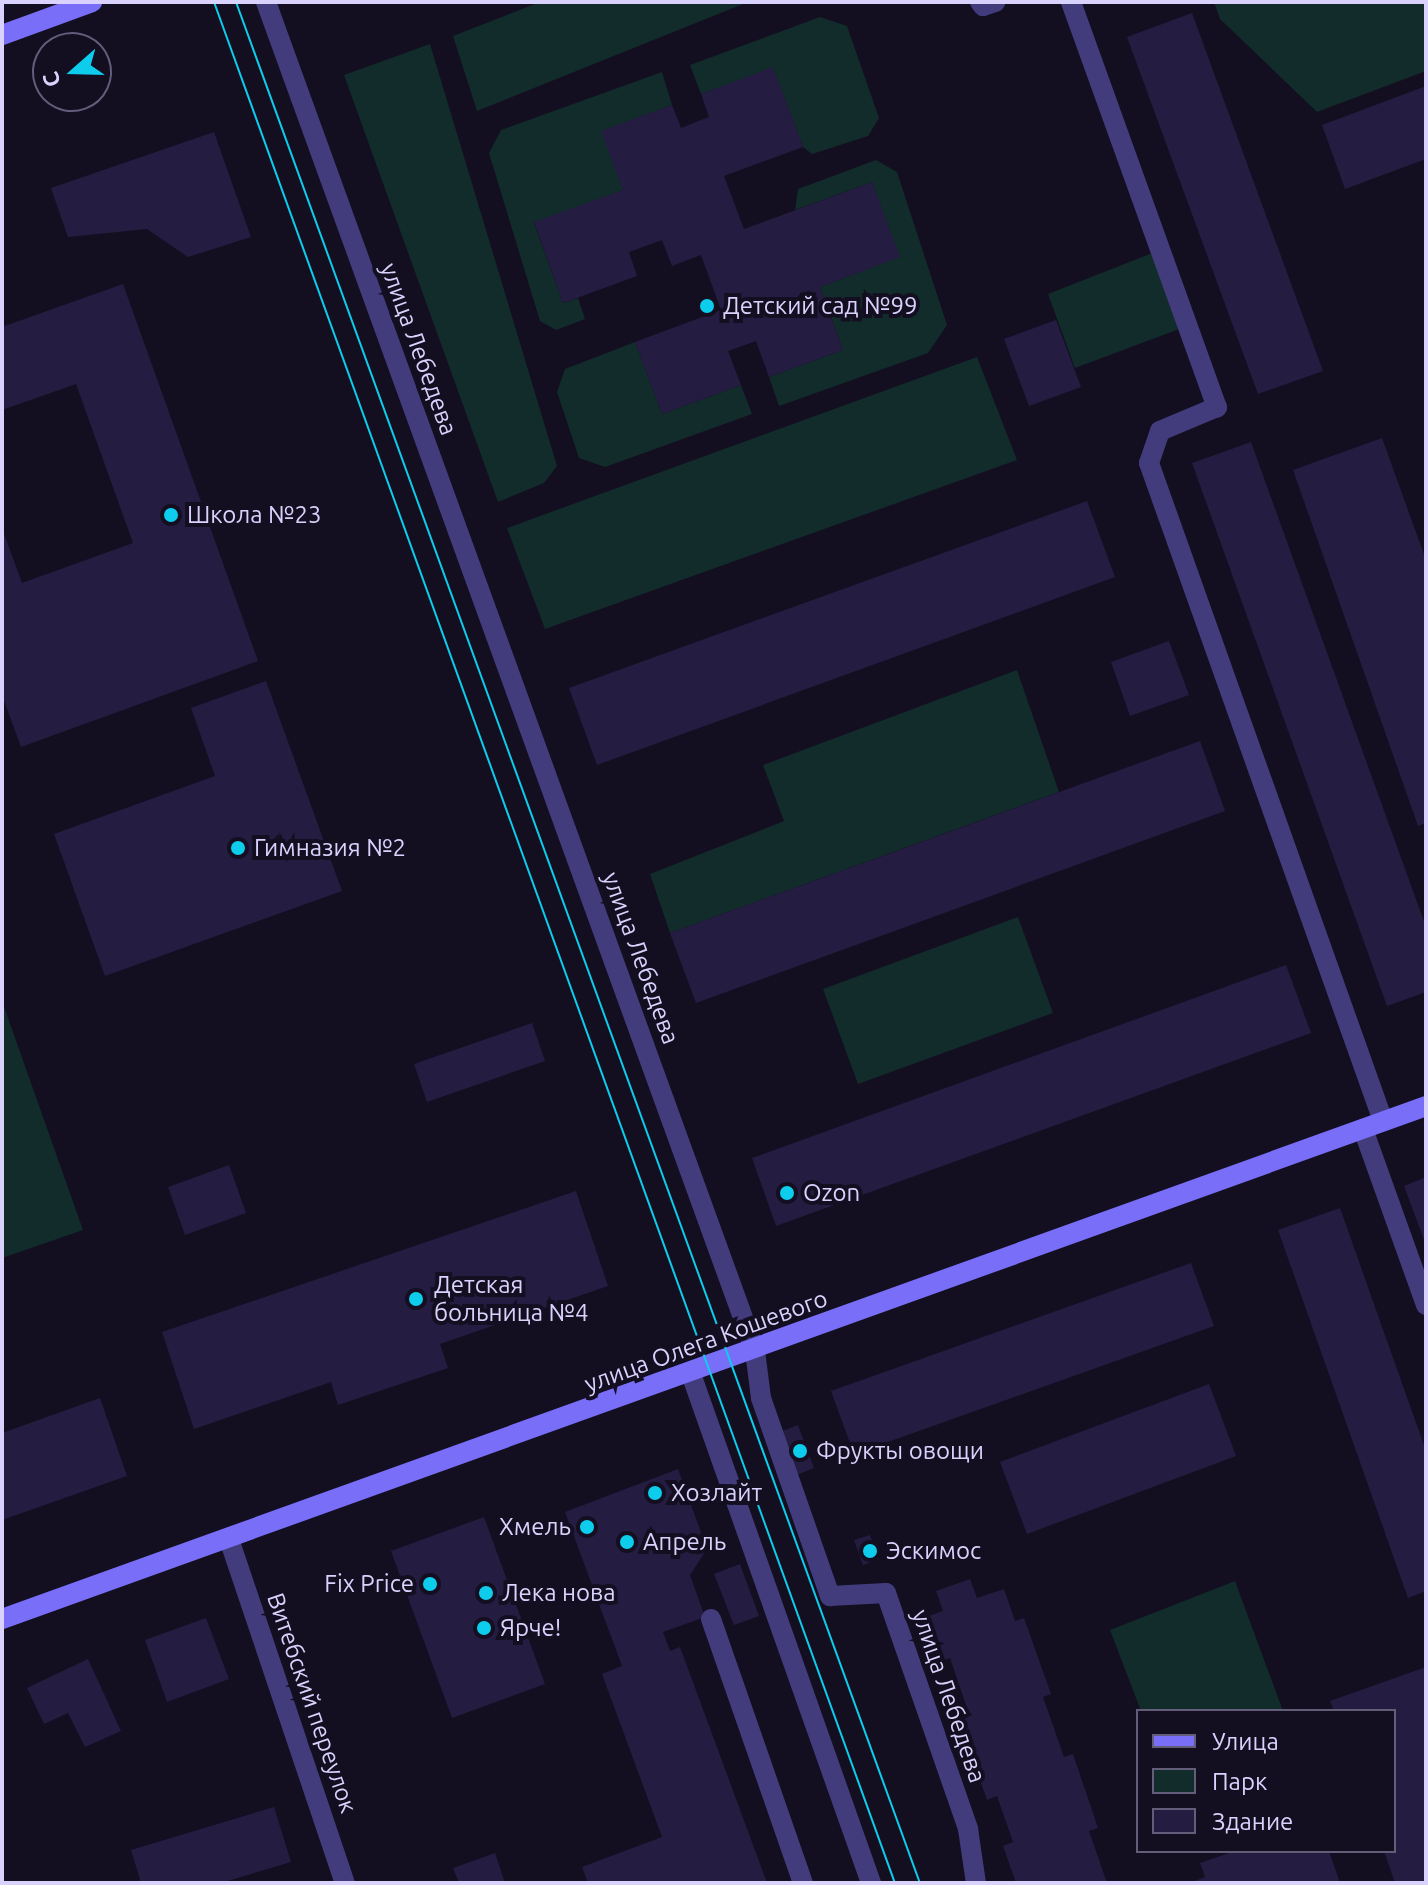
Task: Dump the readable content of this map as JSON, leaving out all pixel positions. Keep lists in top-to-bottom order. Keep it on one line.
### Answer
{"streets":{"street":["улица Лебедева","улица Олега Кошевого","Витебский переулок"]},"crossings":[["улица Лебедева","улица Олега Кошевого"],["улица Олега Кошевого","Витебский переулок"]],"places":["Детский сад №99","Школа №23","Гимназия №2","Ozon","Детская больница №4","Фрукты овощи","Хозлайт","Хмель","Апрель","Эскимос","Fix Price","Лека нова","Ярче!"],"legend":["Улица","Парк","Здание"],"north":"left"}
